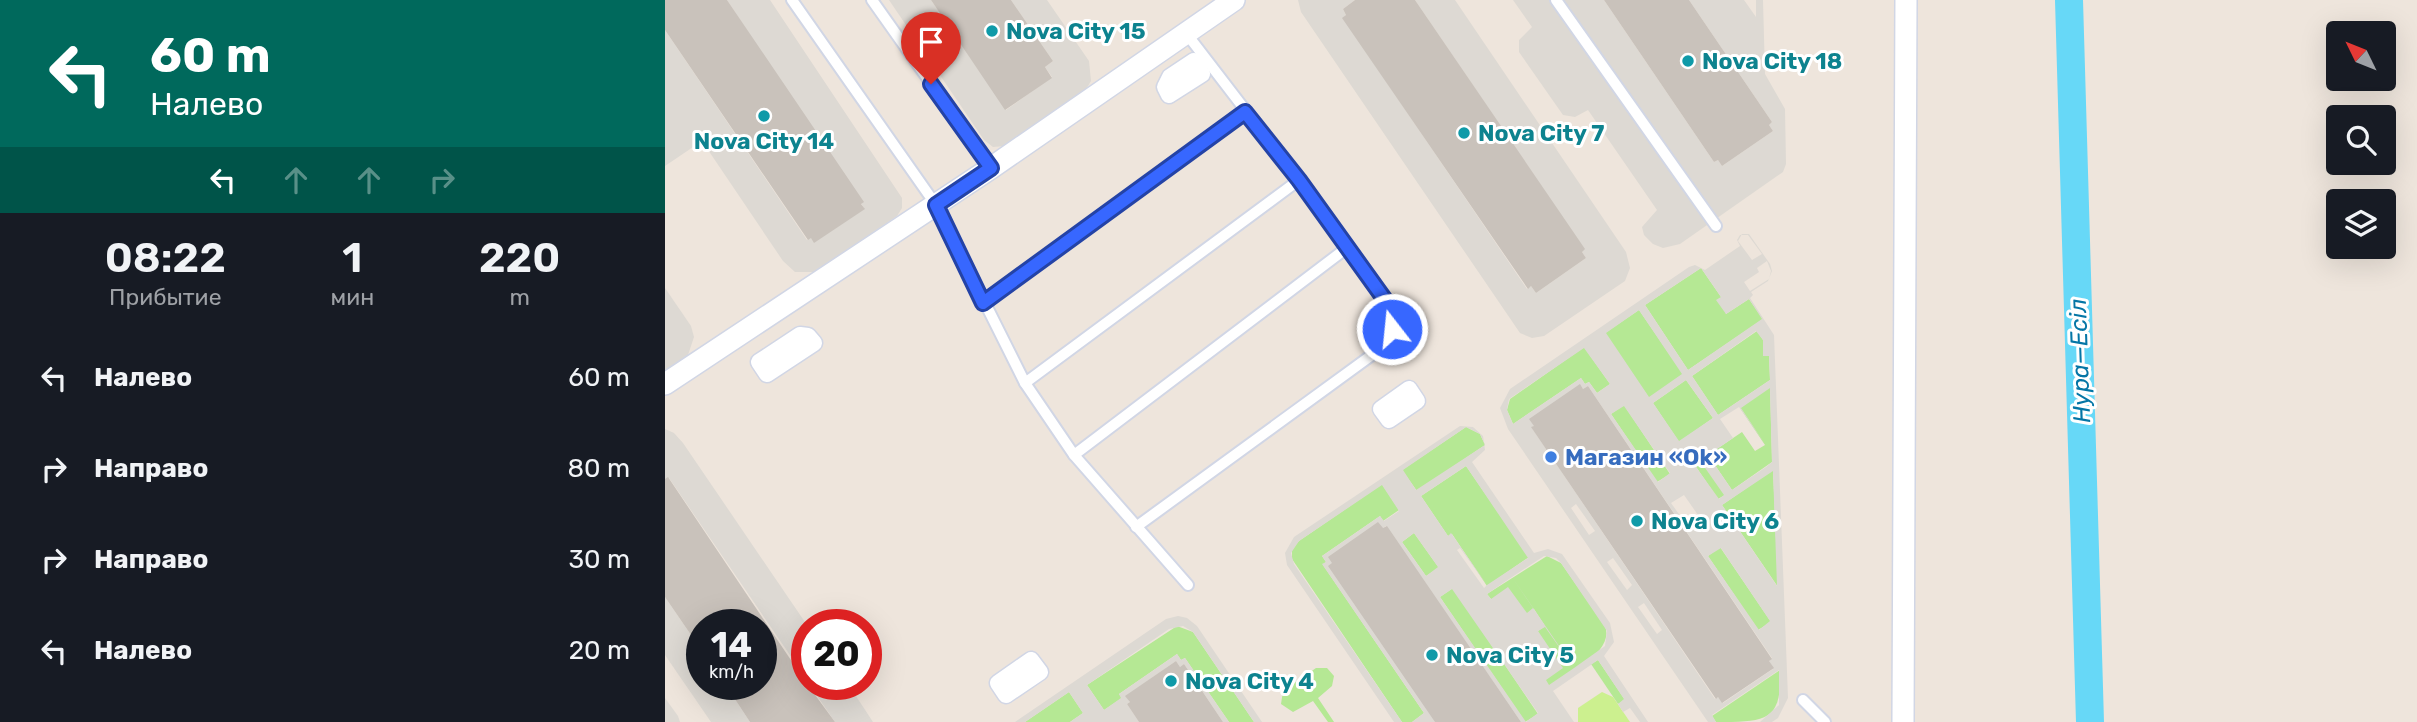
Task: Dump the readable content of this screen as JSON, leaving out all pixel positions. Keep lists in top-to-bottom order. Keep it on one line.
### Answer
{"water":["Нура—Есіл"],"places":["Nova City 15","Nova City 18","Nova City 14","Nova City 7","Магазин «Ok»","Nova City 6","Nova City 5","Nova City 4"],"north":"top left","page":{"turn":["60 m","Налево"],"eta":["08:22","Прибытие","1","мин","220","m"],"list":[{"name":"Налево","value":"60 m"},{"name":"Направо","value":"80 m"},{"name":"Направо","value":"30 m"},{"name":"Налево","value":"20 m"}],"speed":"14 km/h","limit":"20"}}
